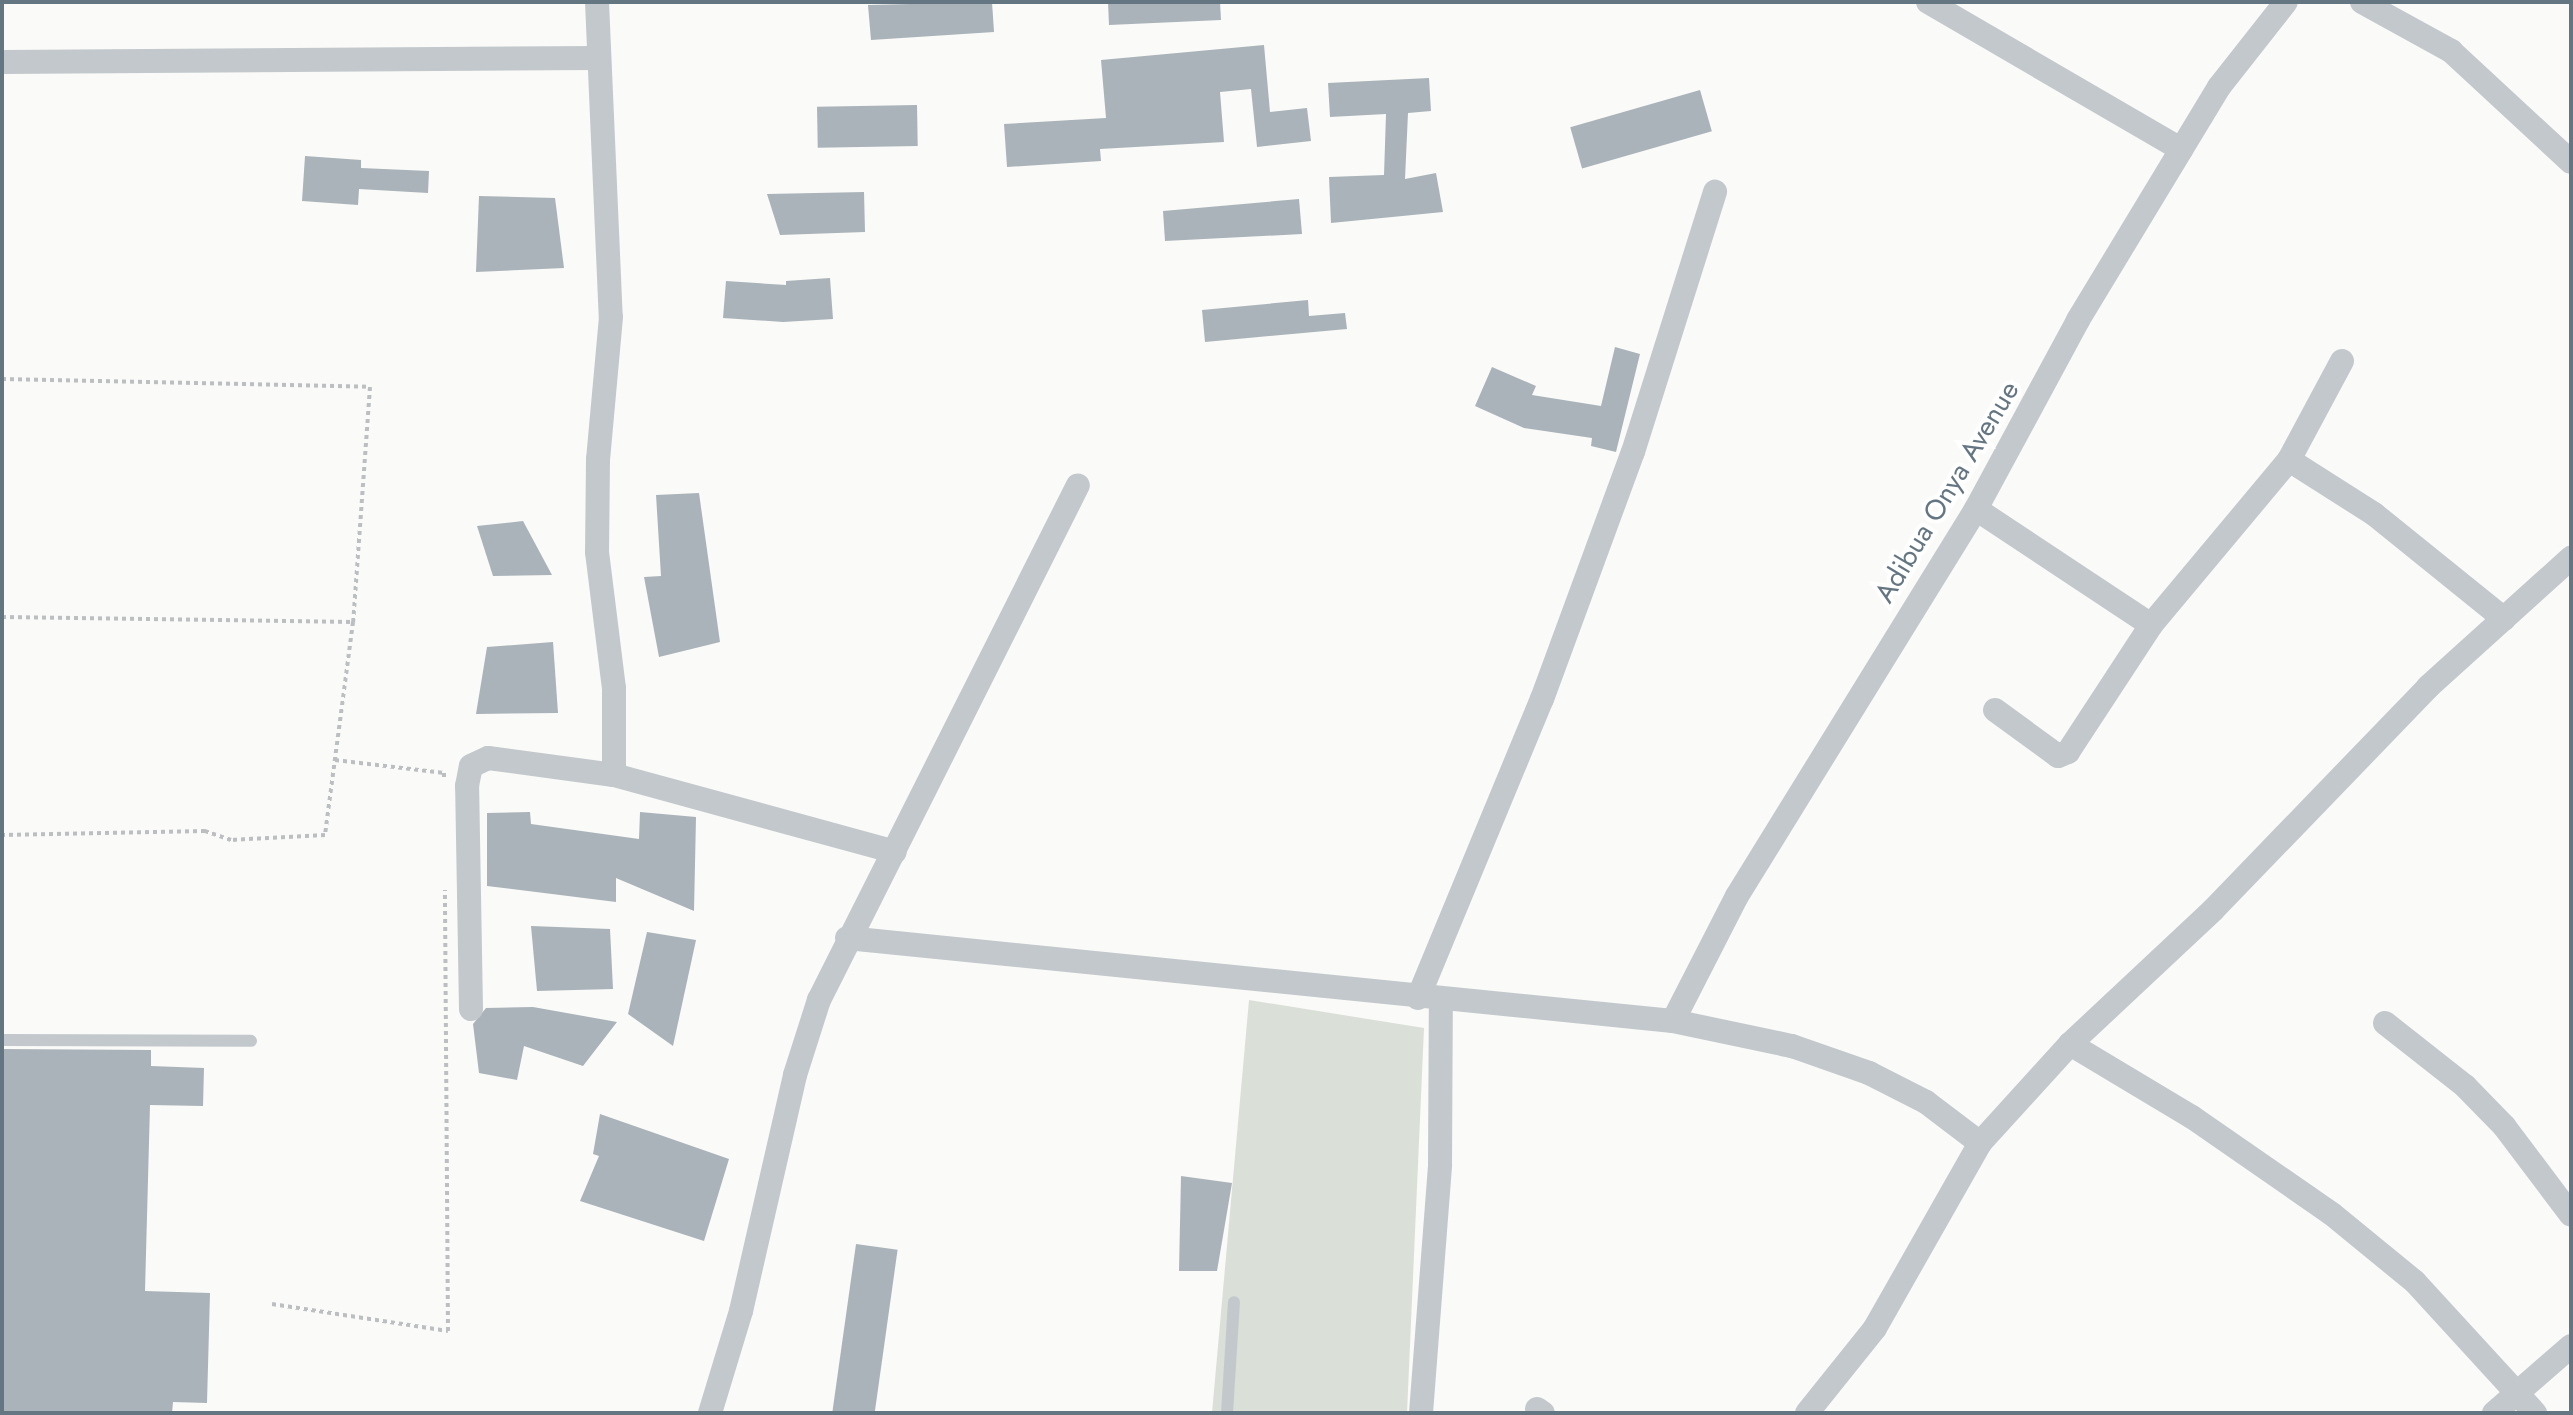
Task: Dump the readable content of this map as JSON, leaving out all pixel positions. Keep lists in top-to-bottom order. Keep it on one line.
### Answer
{"streets":{"street":["Adibua Onya Avenue"]}}
